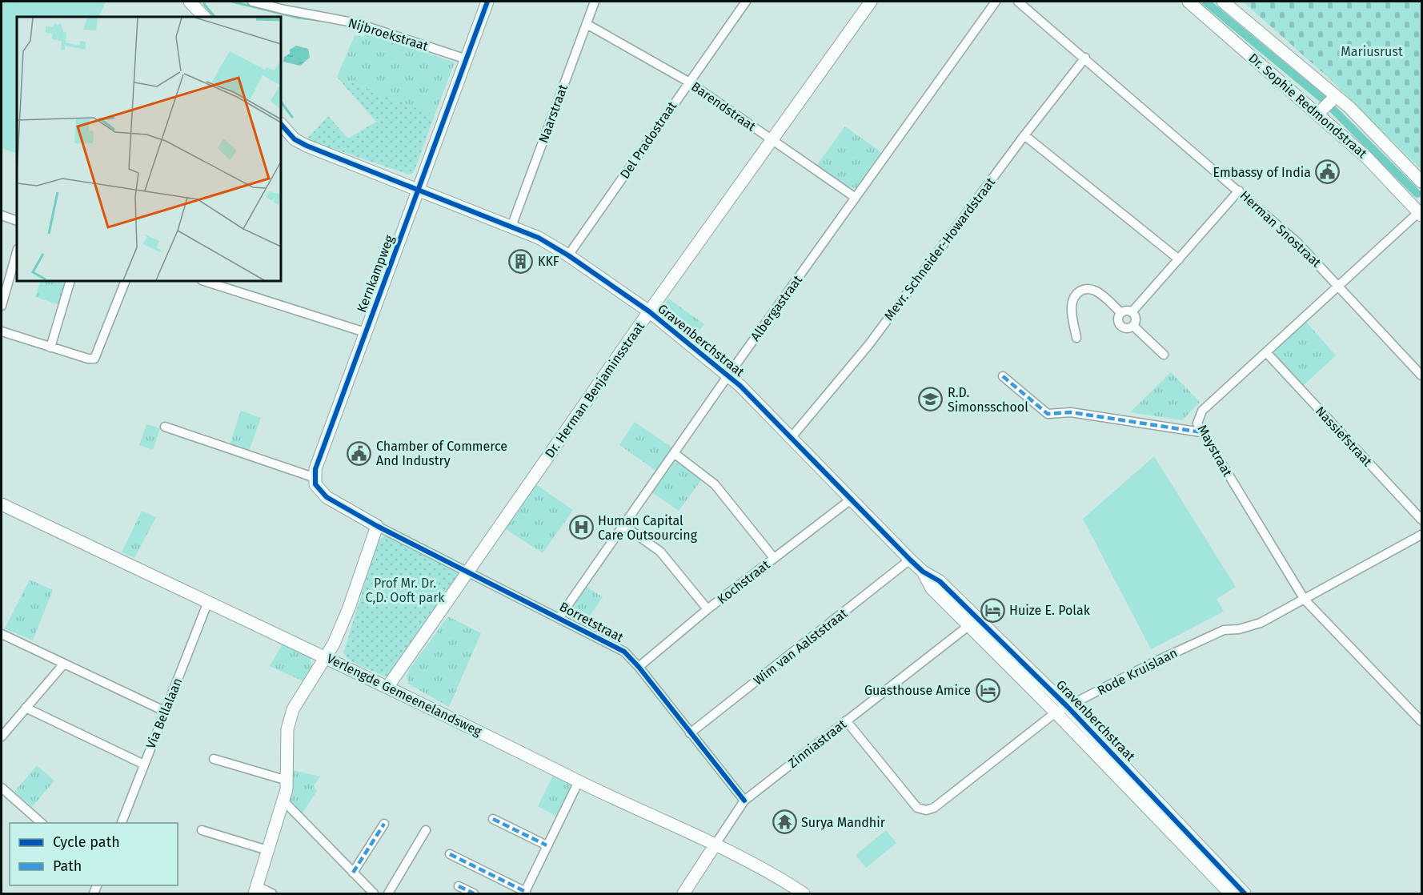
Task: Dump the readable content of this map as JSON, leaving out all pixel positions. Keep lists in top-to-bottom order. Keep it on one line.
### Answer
{"streets":{"street":["Nijbroekstraat","Dr. Sophie Redmondstraat","Barendstraat","Naarstraat","Del Pradostraat","Herman Snostraat","Mevr. Schneider-Howardstraat","Kernkampweg","Albergastraat","Gravenberchstraat","Dr. Herman Benjaminsstraat","Nassiefstraat","Maystraat","Kochstraat","Borretstraat","Wim van Aalststraat","Rode Kruislaan","Verlengde Gemeenelandsweg","Via Bellalaan","Zinniastraat"]},"crossings":[["Nijbroekstraat","Kernkampweg"],["Dr. Sophie Redmondstraat","Maystraat"],["Barendstraat","Naarstraat"],["Barendstraat","Del Pradostraat"],["Barendstraat","Albergastraat"],["Barendstraat","Dr. Herman Benjaminsstraat"],["Naarstraat","Gravenberchstraat"],["Del Pradostraat","Gravenberchstraat"],["Herman Snostraat","Mevr. Schneider-Howardstraat"],["Herman Snostraat","Maystraat"],["Mevr. Schneider-Howardstraat","Gravenberchstraat"],["Kernkampweg","Gravenberchstraat"],["Albergastraat","Gravenberchstraat"],["Albergastraat","Borretstraat"],["Gravenberchstraat","Dr. Herman Benjaminsstraat"],["Gravenberchstraat","Kochstraat"],["Gravenberchstraat","Wim van Aalststraat"],["Gravenberchstraat","Rode Kruislaan"],["Gravenberchstraat","Zinniastraat"],["Dr. Herman Benjaminsstraat","Borretstraat"],["Dr. Herman Benjaminsstraat","Verlengde Gemeenelandsweg"],["Nassiefstraat","Maystraat"],["Maystraat","Rode Kruislaan"],["Kochstraat","Borretstraat"],["Borretstraat","Wim van Aalststraat"],["Borretstraat","Zinniastraat"],["Rode Kruislaan","Zinniastraat"],["Verlengde Gemeenelandsweg","Via Bellalaan"],["Verlengde Gemeenelandsweg","Zinniastraat"]],"parks":["Mariusrust","Prof Mr. Dr. C,D. Ooft park"],"places":{"public building":["Embassy of India","Chamber of Commerce And Industry"],"building":["KKF"],"school or university":["R.D. Simonsschool"],"hospital":["Human Capital Care Outsourcing"],"hotel":["Huize E. Polak","Guasthouse Amice"],"temple":["Surya Mandhir"]},"legend":["Cycle path","Path"]}
